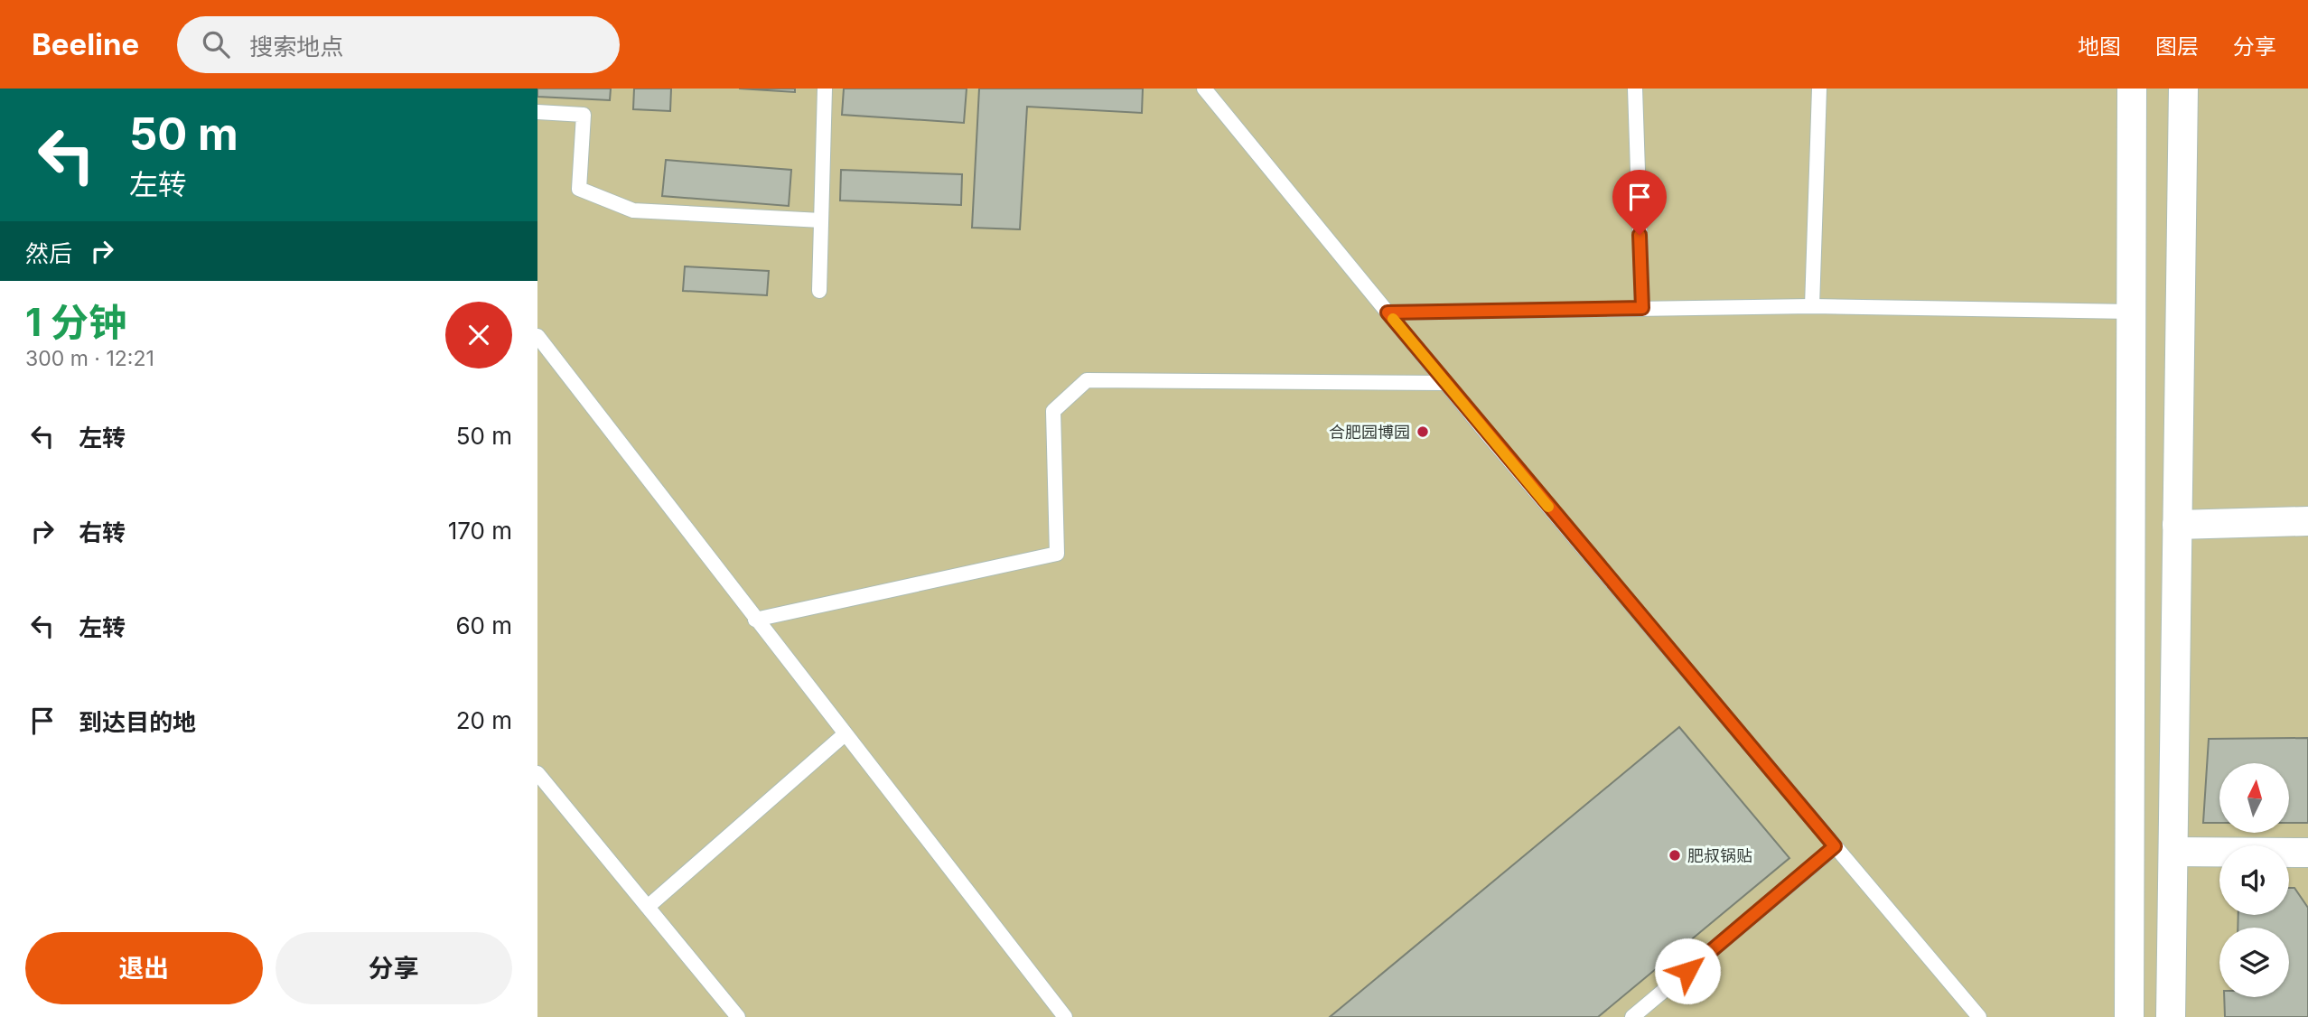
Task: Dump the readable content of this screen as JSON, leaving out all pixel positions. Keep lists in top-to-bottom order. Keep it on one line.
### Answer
{"places":["合肥园博园","肥叔锅贴"],"north":"top","page":{"header":"Beeline","search":"搜索地点","nav":["地图","图层","分享"],"turn":["50 m","左转"],"then":"然后","heading":["1 分钟","300 m · 12:21"],"list":[{"name":"左转","value":"50 m"},{"name":"右转","value":"170 m"},{"name":"左转","value":"60 m"},{"name":"到达目的地","value":"20 m"}],"buttons":["退出","分享"]}}
